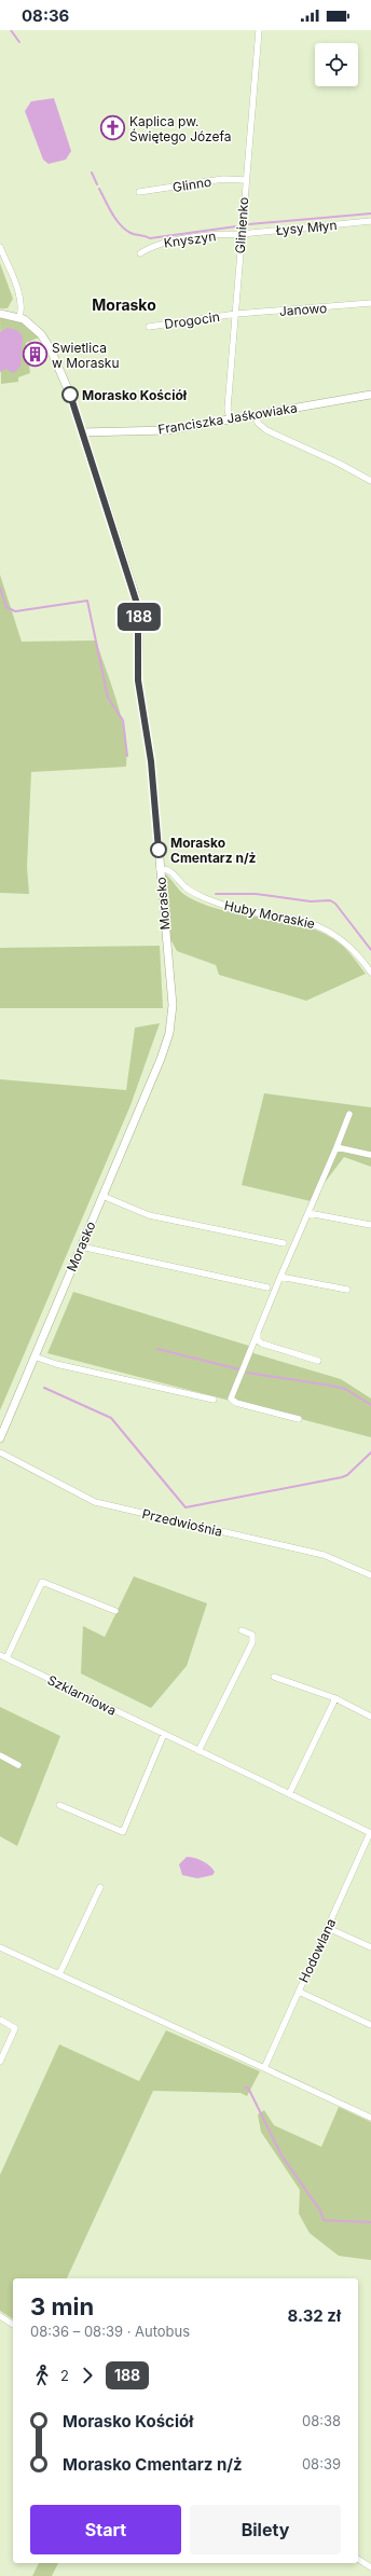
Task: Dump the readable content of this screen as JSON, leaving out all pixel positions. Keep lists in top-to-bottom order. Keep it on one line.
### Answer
{"streets":{"street":["Glinno","Glinienko","Łysy Młyn","Knyszyn","Janowo","Drogocin","Franciszka Jaśkowiaka","Morasko","Huby Moraskie","Przedwiośnia","Szklarniowa","Hodowlana"]},"crossings":[["Glinno","Glinienko"],["Glinienko","Łysy Młyn"],["Glinienko","Knyszyn"],["Glinienko","Janowo"],["Glinienko","Drogocin"],["Glinienko","Franciszka Jaśkowiaka"],["Łysy Młyn","Knyszyn"],["Janowo","Drogocin"],["Franciszka Jaśkowiaka","Morasko"],["Morasko","Huby Moraskie"],["Szklarniowa","Hodowlana"]],"districts":["Morasko"],"places":{"church":["Kaplica pw. Świętego Józefa"],"building":["Swietlica w Morasku"],"other":["Morasko Kościół","Morasko Cmentarz n/ż"]},"lines":["bus line 188"],"page":{"status":"08:36","on_map":"188","heading":["3 min","08:36 – 08:39 · Autobus","8.32 zł"],"legs":["2","188"],"list":[{"name":"Morasko Kościół","value":"08:38"},{"name":"Morasko Cmentarz n/ż","value":"08:39"}],"buttons":["Start","Bilety"]}}
